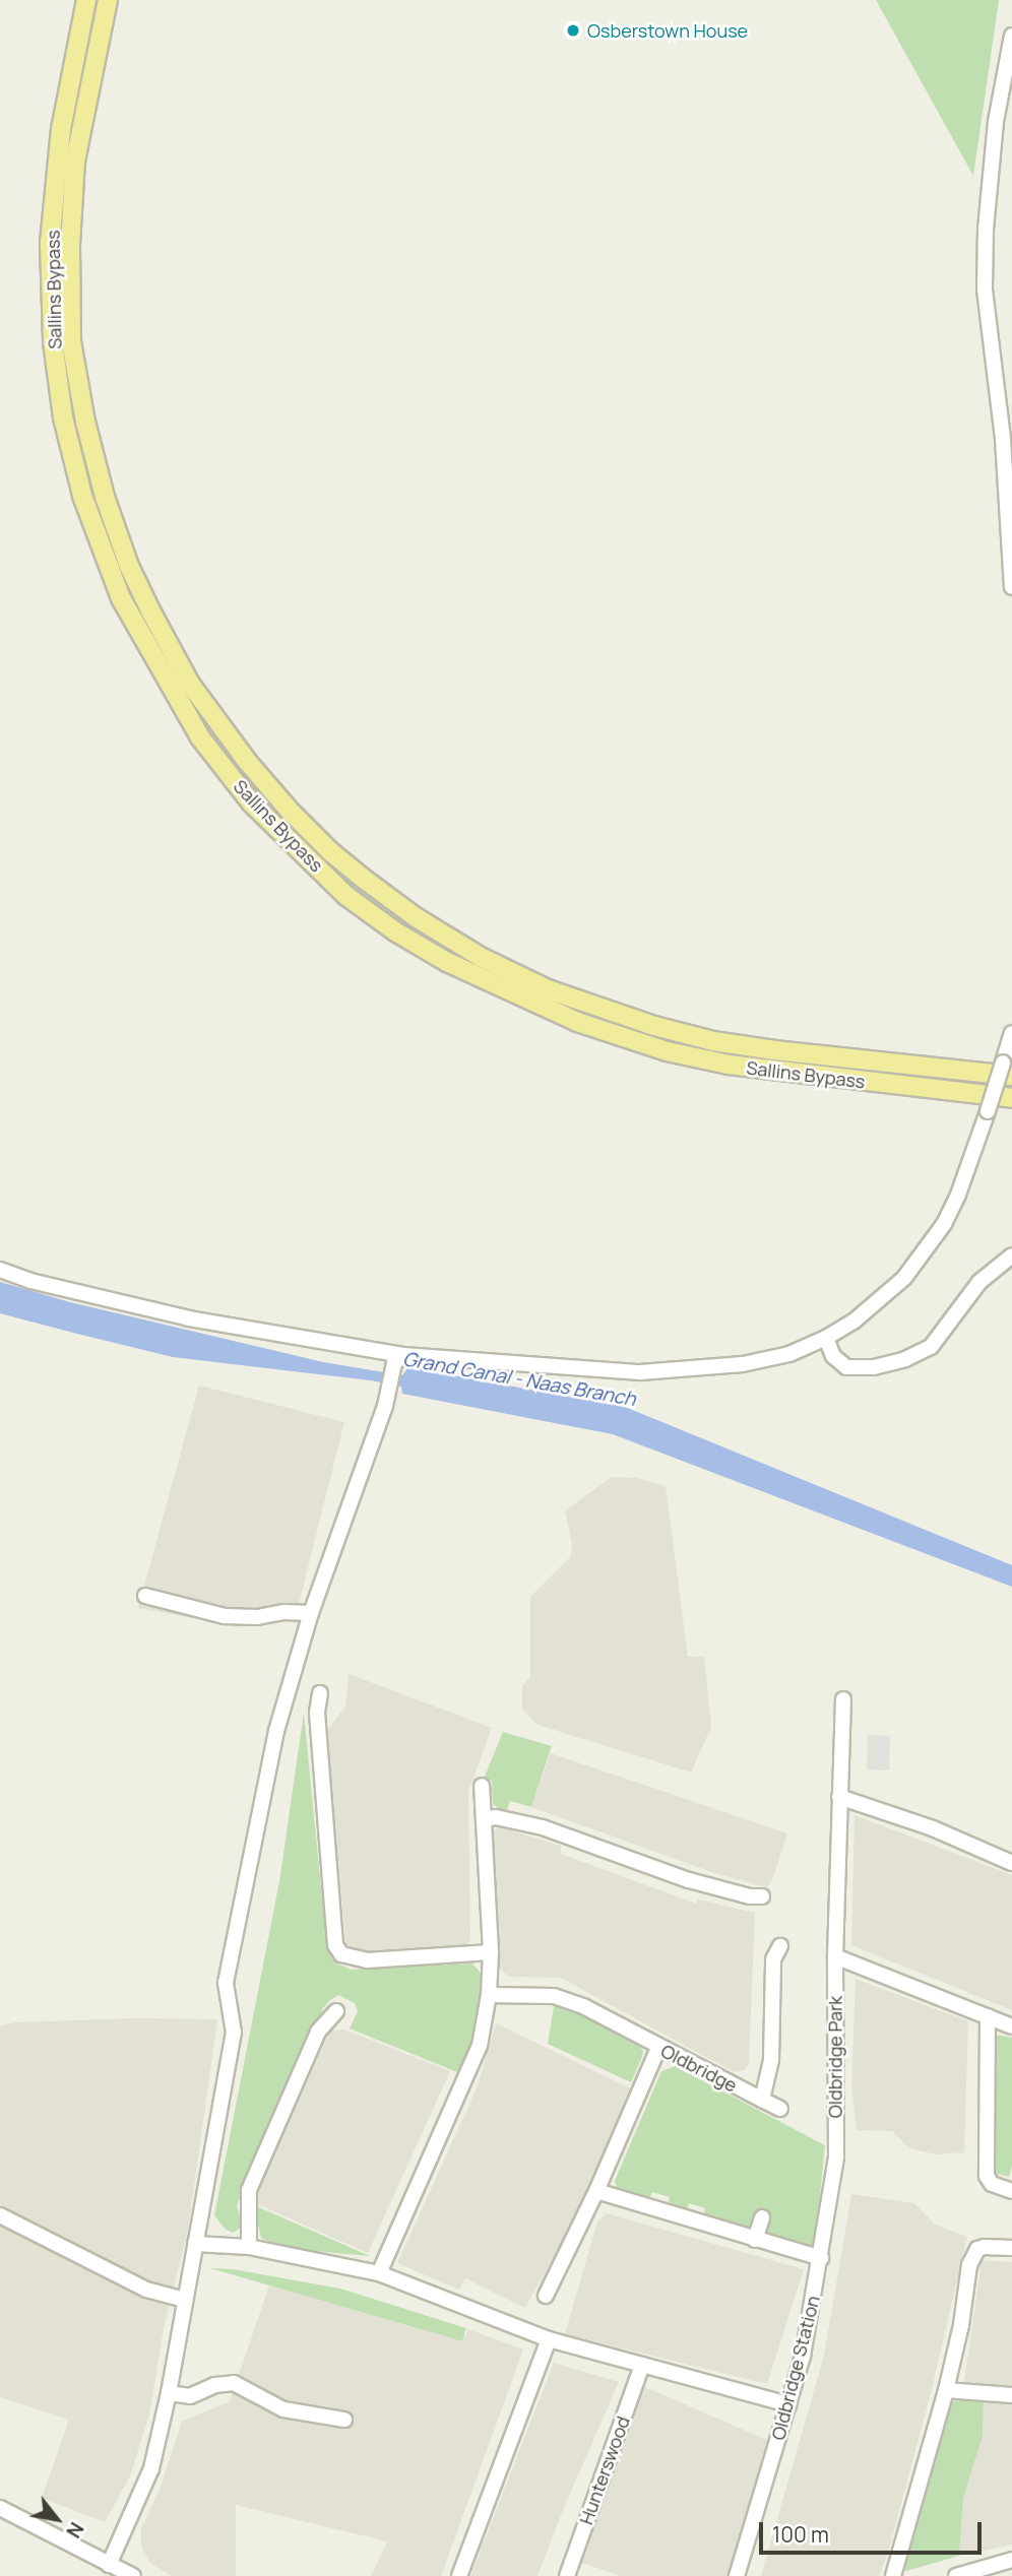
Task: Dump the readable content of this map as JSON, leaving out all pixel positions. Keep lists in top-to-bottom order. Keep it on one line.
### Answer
{"streets":{"main road":["Sallins Bypass"],"street":["Oldbridge Park","Oldbridge","Oldbridge Station","Hunterswood"]},"crossings":[["Oldbridge Park","Oldbridge Station"]],"water":["Grand Canal - Naas Branch"],"places":["Osberstown House"],"scale_bar":"100 m","north":"bottom right"}
